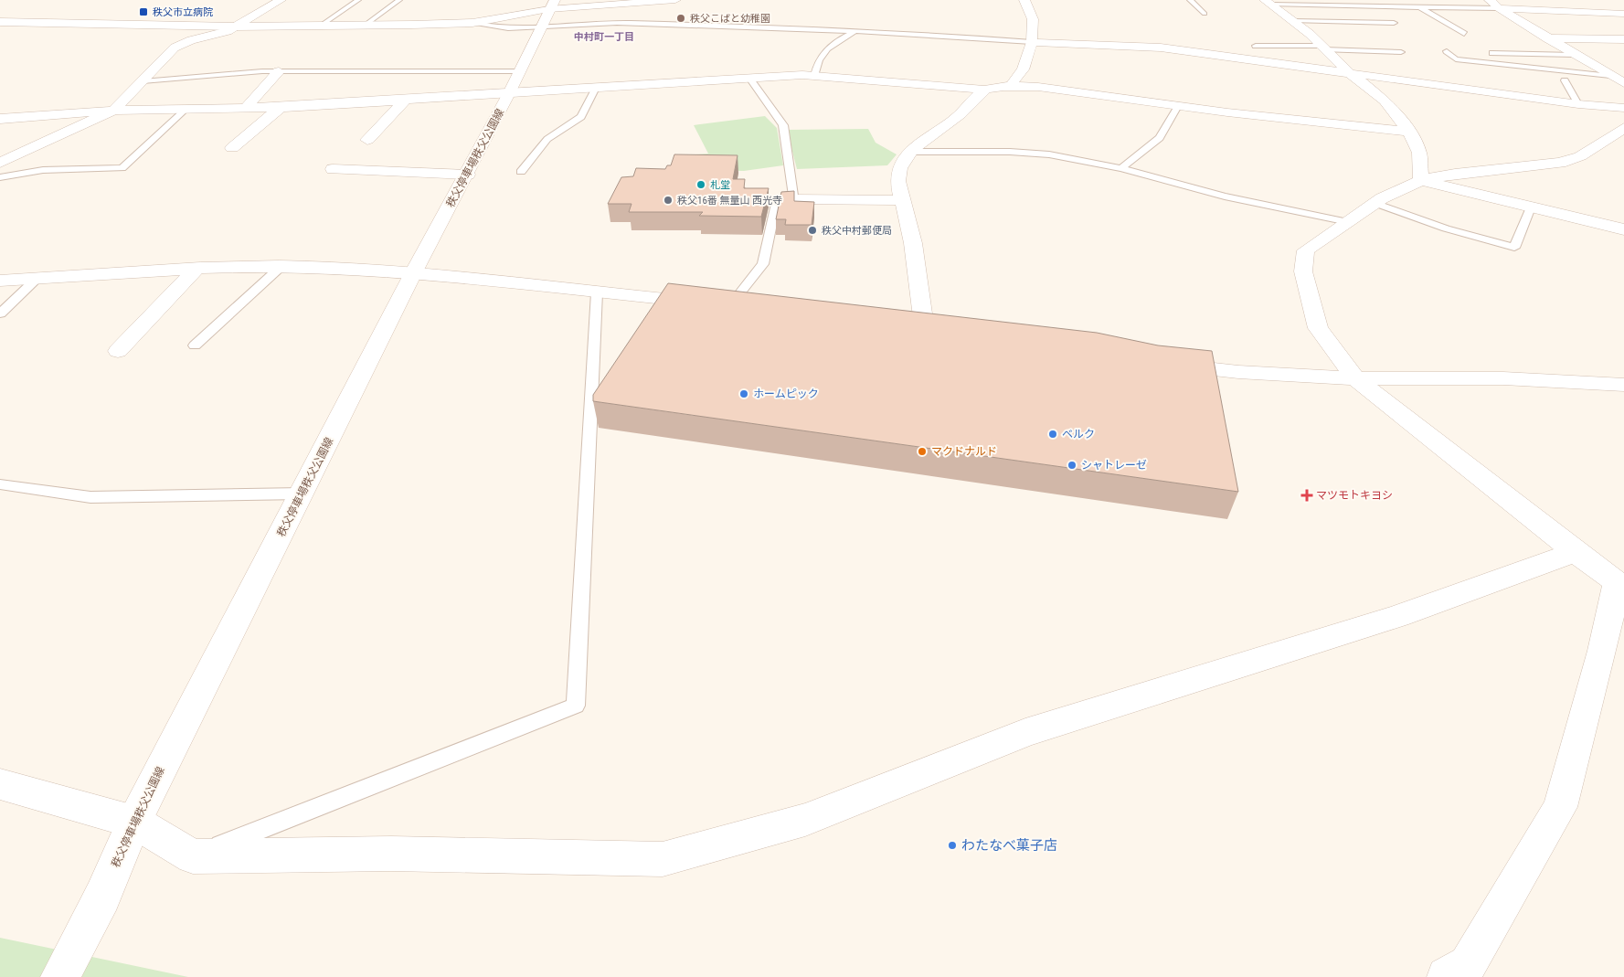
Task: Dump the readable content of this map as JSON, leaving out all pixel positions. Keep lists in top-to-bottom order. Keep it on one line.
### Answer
{"streets":{"street":["秩父停車場秩父公園線"]},"districts":["中村町一丁目"],"places":{"transit":["秩父市立病院"],"other":["秩父こばと幼稚園","札堂","秩父16番 無量山 西光寺","秩父中村郵便局","ホームピック","ベルク","マクドナルド","シャトレーゼ","わたなべ菓子店"],"health":["マツモトキヨシ"]}}
